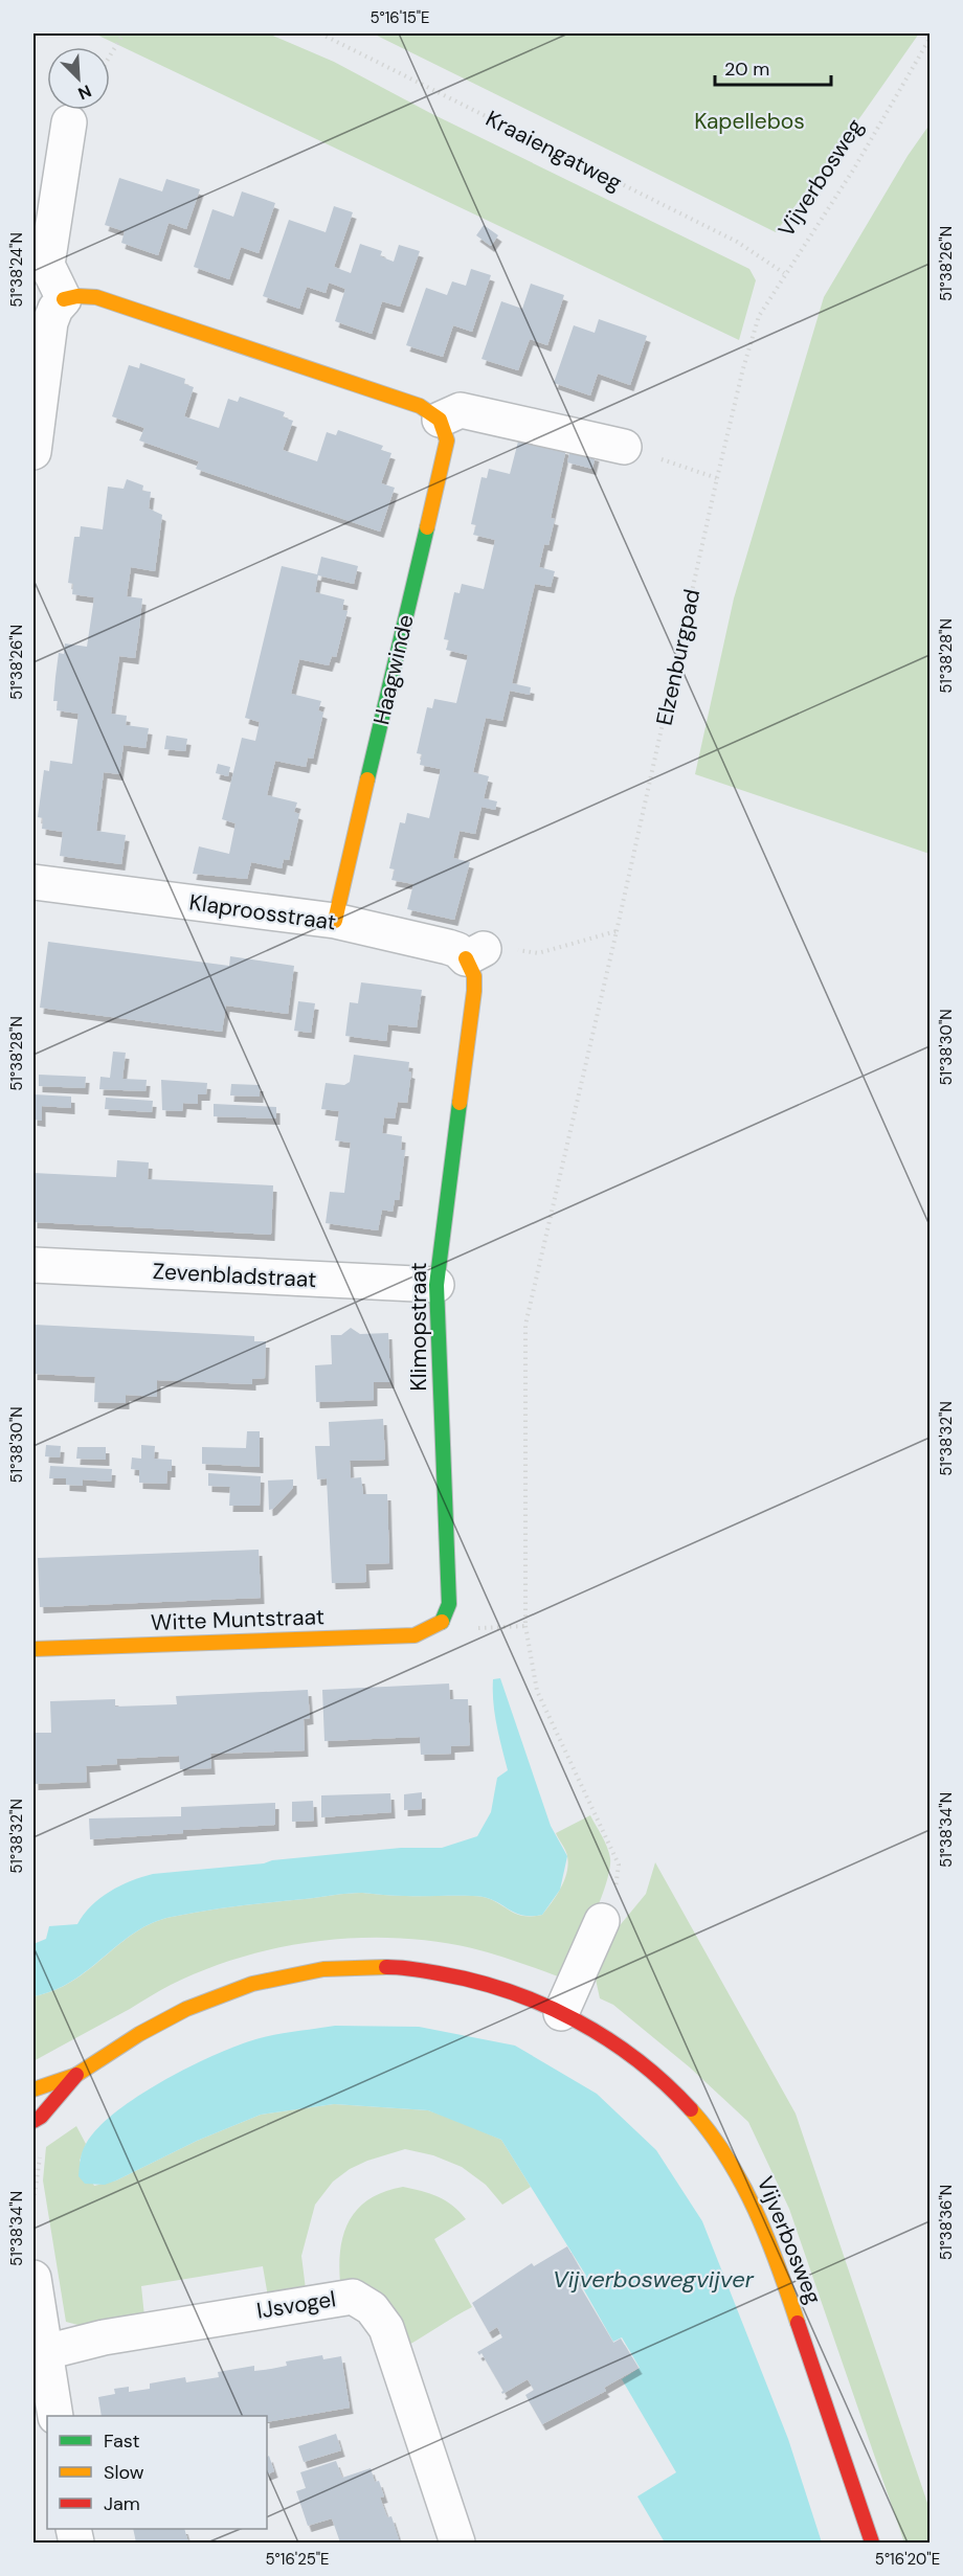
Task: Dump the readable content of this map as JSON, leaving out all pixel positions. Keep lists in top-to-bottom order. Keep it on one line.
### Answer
{"streets":{"street":["Vijverbosweg","Haagwinde","Klaproosstraat","Zevenbladstraat","Klimopstraat","Witte Muntstraat","IJsvogel"],"path":["Kraaiengatweg","Elzenburgpad"]},"crossings":[["Kraaiengatweg","Vijverbosweg"],["Vijverbosweg","Elzenburgpad"],["Haagwinde","Klaproosstraat"],["Klaproosstraat","Klimopstraat"],["Zevenbladstraat","Klimopstraat"],["Klimopstraat","Witte Muntstraat"]],"water":["Vijverboswegvijver"],"parks":["Kapellebos"],"legend":["Fast","Slow","Jam"],"scale_bar":"20 m","north":"bottom right","coordinates":["5°16'15\"E","51°38'26\"N","51°38'24\"N","51°38'28\"N","51°38'30\"N","51°38'32\"N","51°38'34\"N","51°38'36\"N","5°16'25\"E","5°16'20\"E"]}
